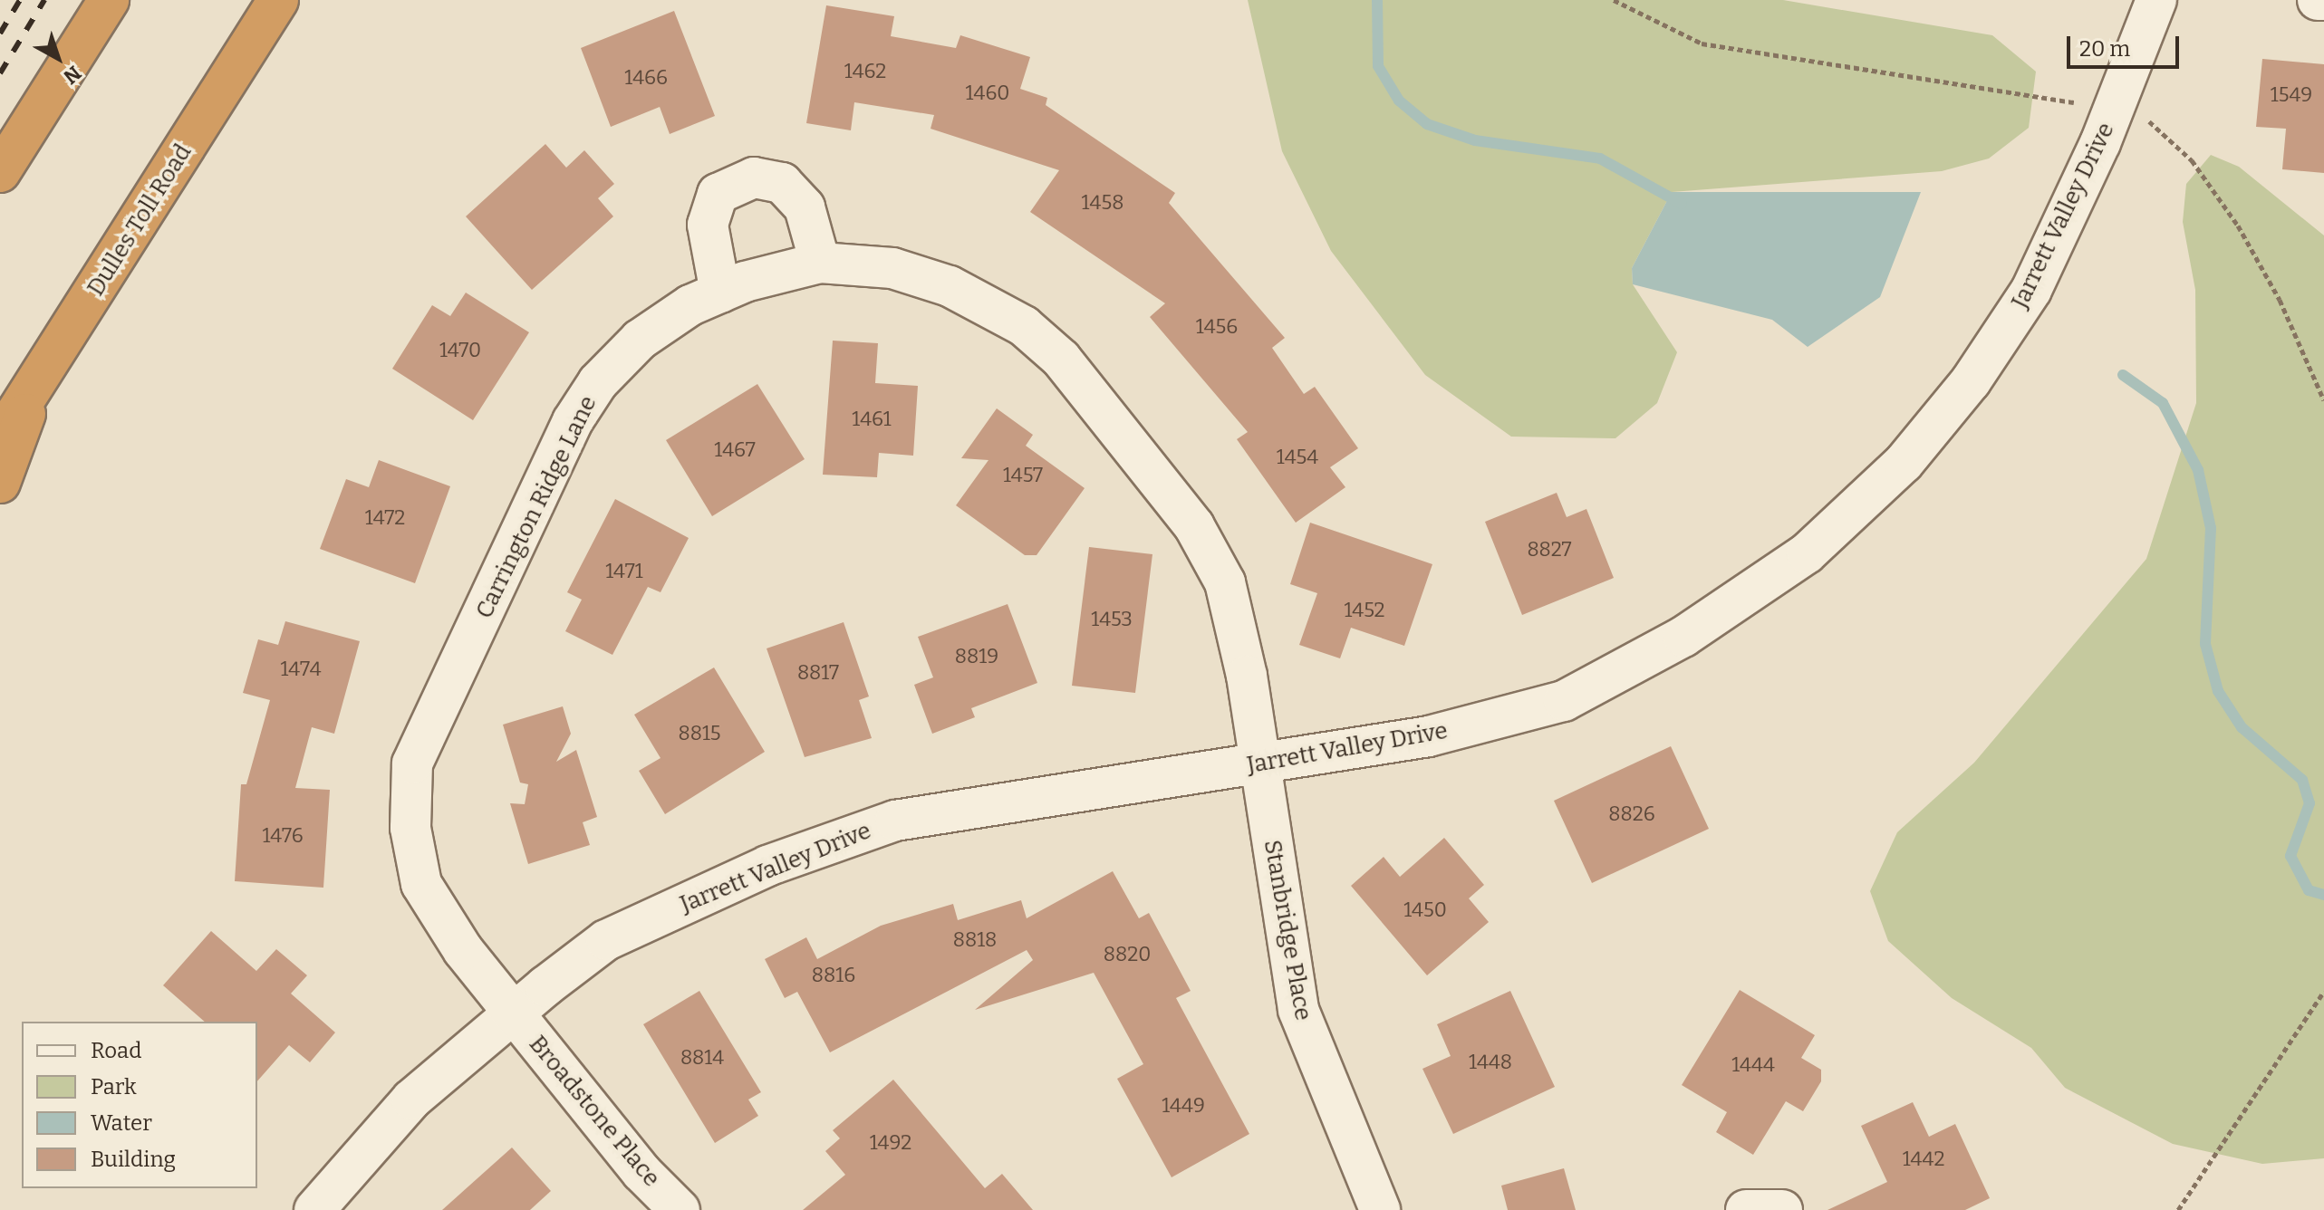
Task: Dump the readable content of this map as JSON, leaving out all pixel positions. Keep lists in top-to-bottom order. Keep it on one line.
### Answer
{"streets":{"highway":["Dulles Toll Road"],"street":["Jarrett Valley Drive","Carrington Ridge Lane","Stanbridge Place","Broadstone Place"]},"crossings":[["Jarrett Valley Drive","Carrington Ridge Lane"],["Jarrett Valley Drive","Stanbridge Place"],["Jarrett Valley Drive","Broadstone Place"],["Carrington Ridge Lane","Stanbridge Place"],["Carrington Ridge Lane","Broadstone Place"]],"house_numbers":["1462","1466","1460","1549","1458","1456","1470","1461","1467","1454","1457","1472","8827","1471","1452","1453","8819","1474","8817","8815","8826","1476","1450","8818","8820","8816","8814","1448","1444","1449","1492","1442"],"legend":["Road","Park","Water","Building"],"scale_bar":"20 m","north":"bottom right"}
